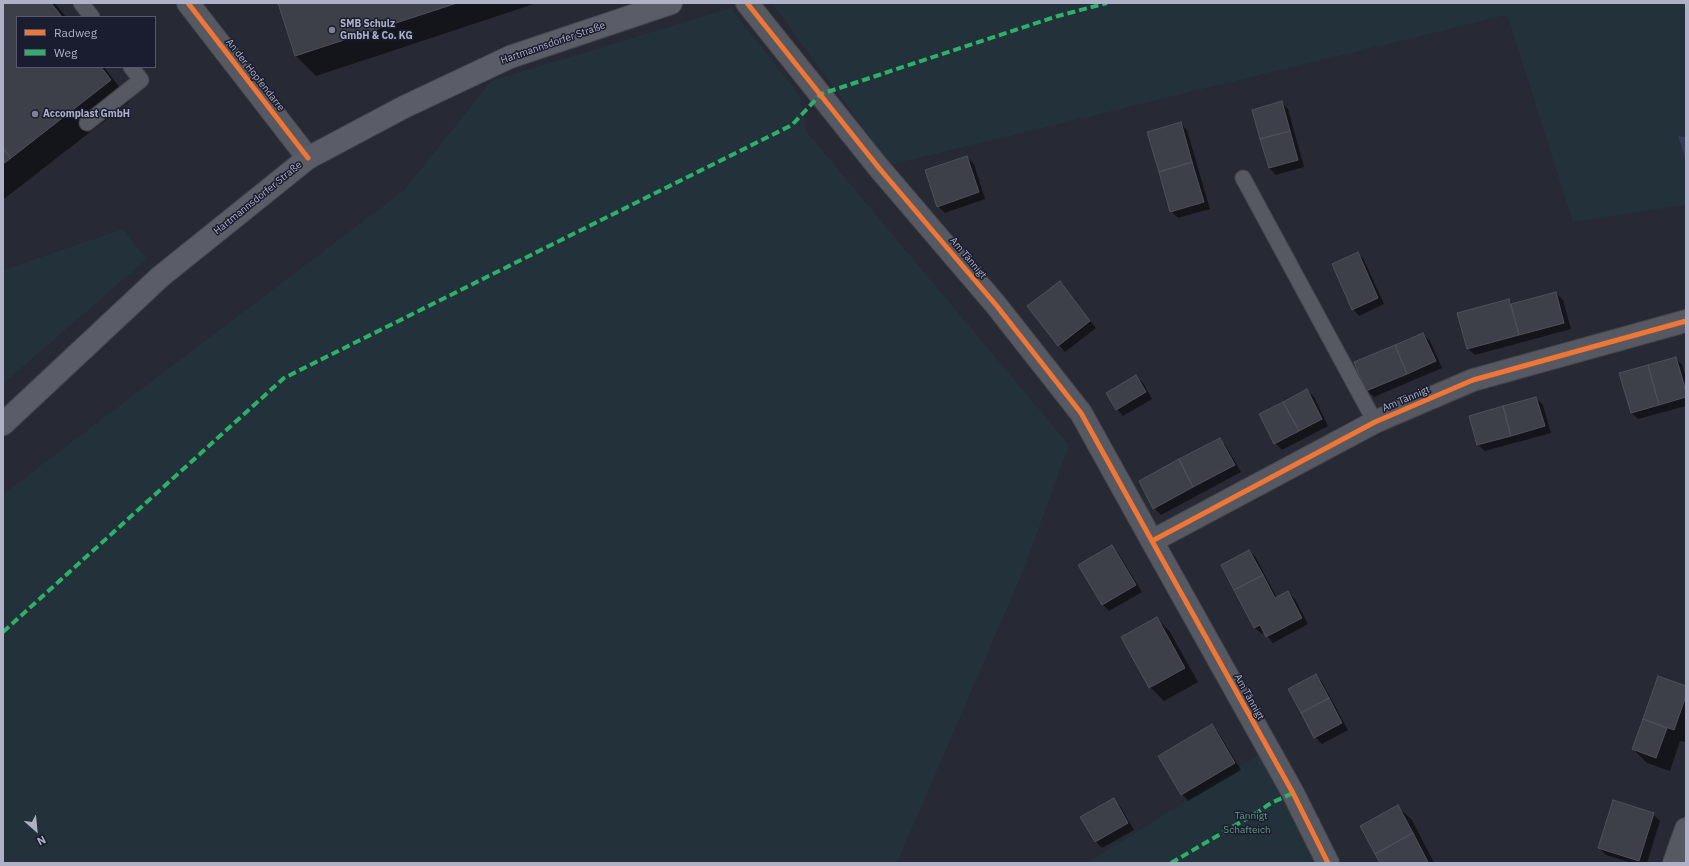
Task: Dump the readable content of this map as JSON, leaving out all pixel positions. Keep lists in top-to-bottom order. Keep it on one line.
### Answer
{"streets":{"main road":["Hartmannsdorfer Straße"],"street":["An der Hopfendarre","Am Tännigt"]},"crossings":[["Hartmannsdorfer Straße","An der Hopfendarre"]],"parks":["Tännigt","Schafteich"],"places":["SMB Schulz GmbH & Co. KG","Accomplast GmbH"],"legend":["Radweg","Weg"],"north":"bottom right"}
